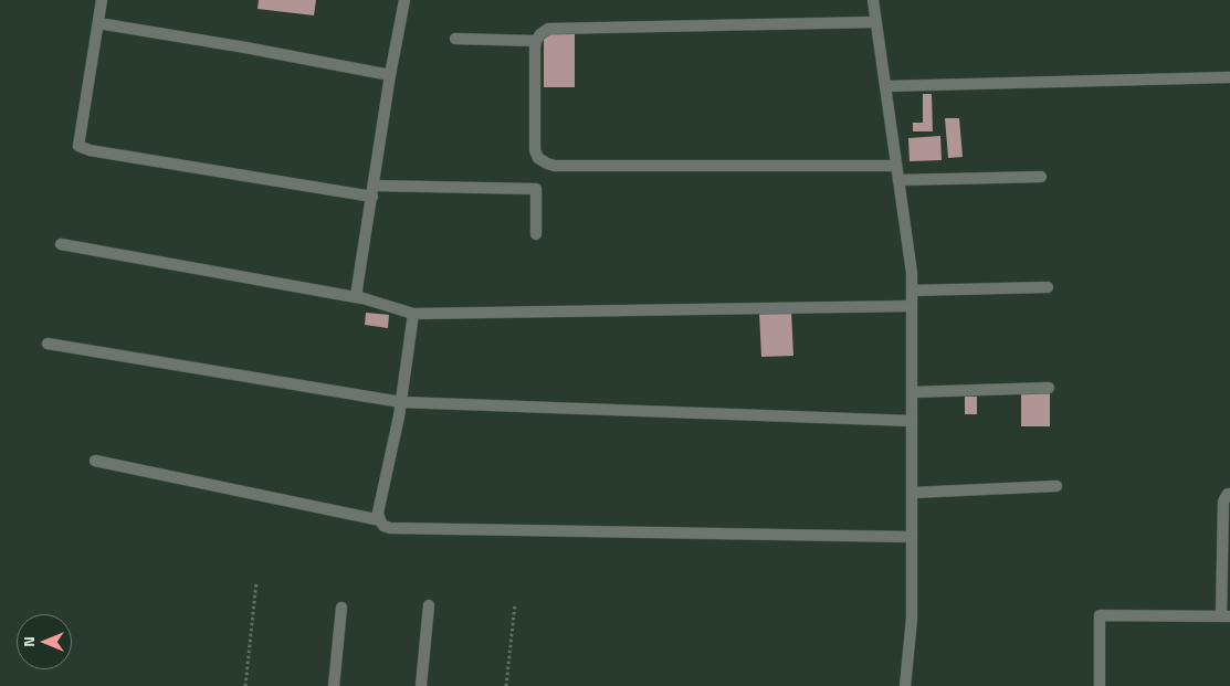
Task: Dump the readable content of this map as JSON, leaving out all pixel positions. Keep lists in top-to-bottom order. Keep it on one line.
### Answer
{"north":"left"}
